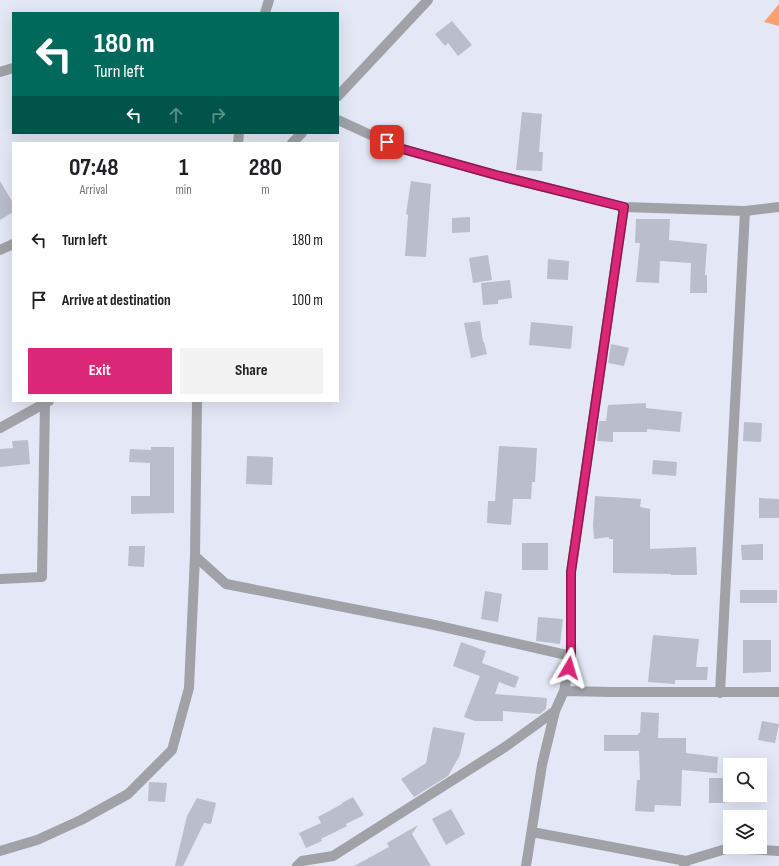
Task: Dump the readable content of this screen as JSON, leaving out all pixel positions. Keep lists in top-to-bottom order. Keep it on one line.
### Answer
{"page":{"turn":["180 m","Turn left"],"eta":["07:48","Arrival","1","min","280","m"],"list":[{"name":"Turn left","value":"180 m"},{"name":"Arrive at destination","value":"100 m"}],"buttons":["Exit","Share"]}}
